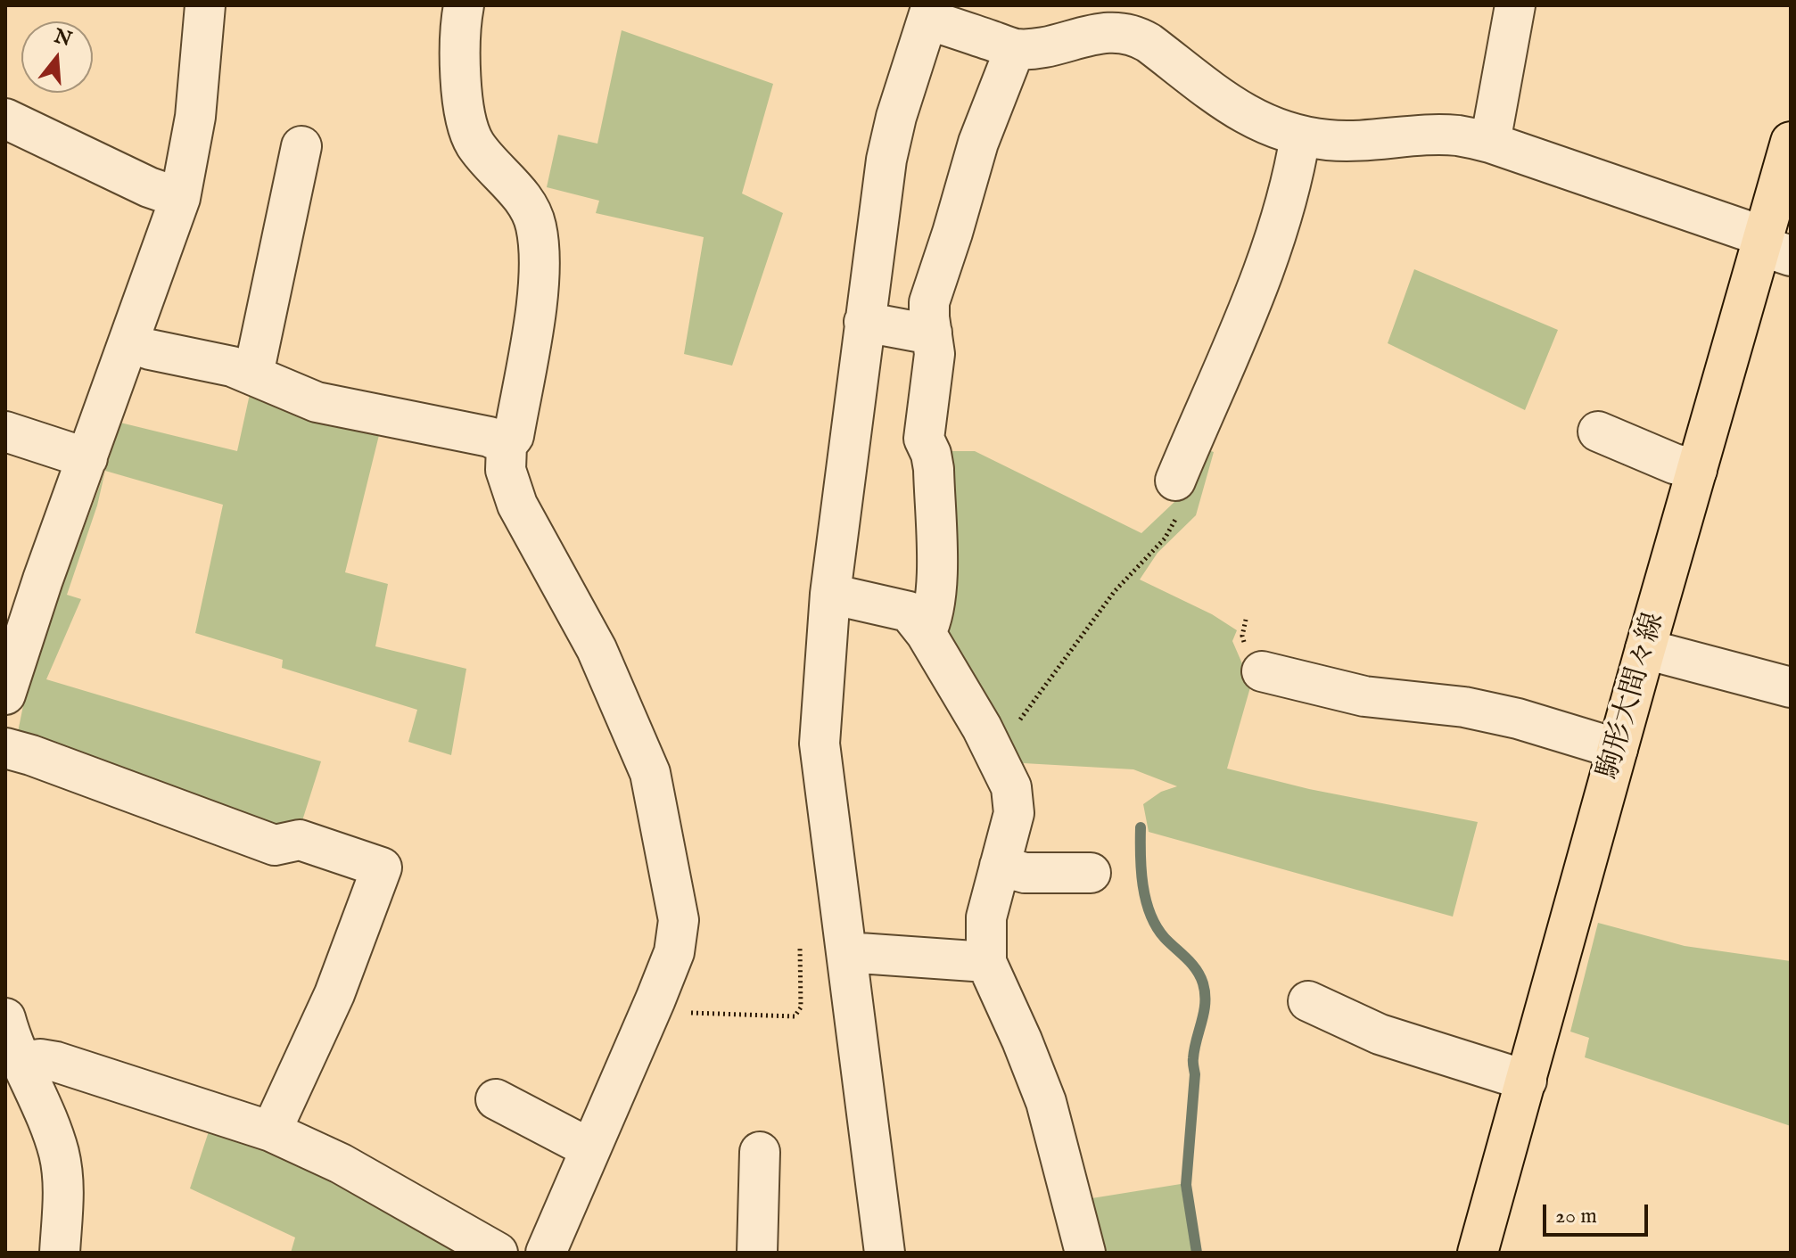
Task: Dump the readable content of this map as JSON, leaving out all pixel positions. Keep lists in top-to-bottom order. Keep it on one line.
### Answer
{"streets":{"main road":["駒形大間々線"]},"scale_bar":"20 m","north":"top"}
